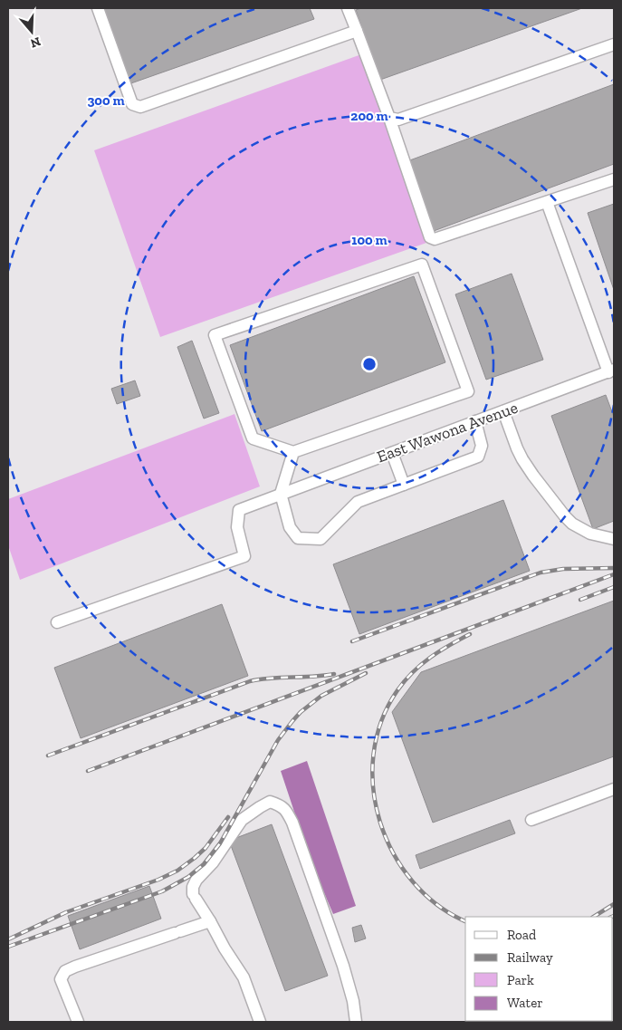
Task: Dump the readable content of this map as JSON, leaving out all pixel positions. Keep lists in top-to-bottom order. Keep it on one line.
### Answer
{"streets":{"street":["East Wawona Avenue"]},"legend":["Road","Railway","Park","Water"],"north":"bottom","rings":["300 m","200 m","100 m"]}
